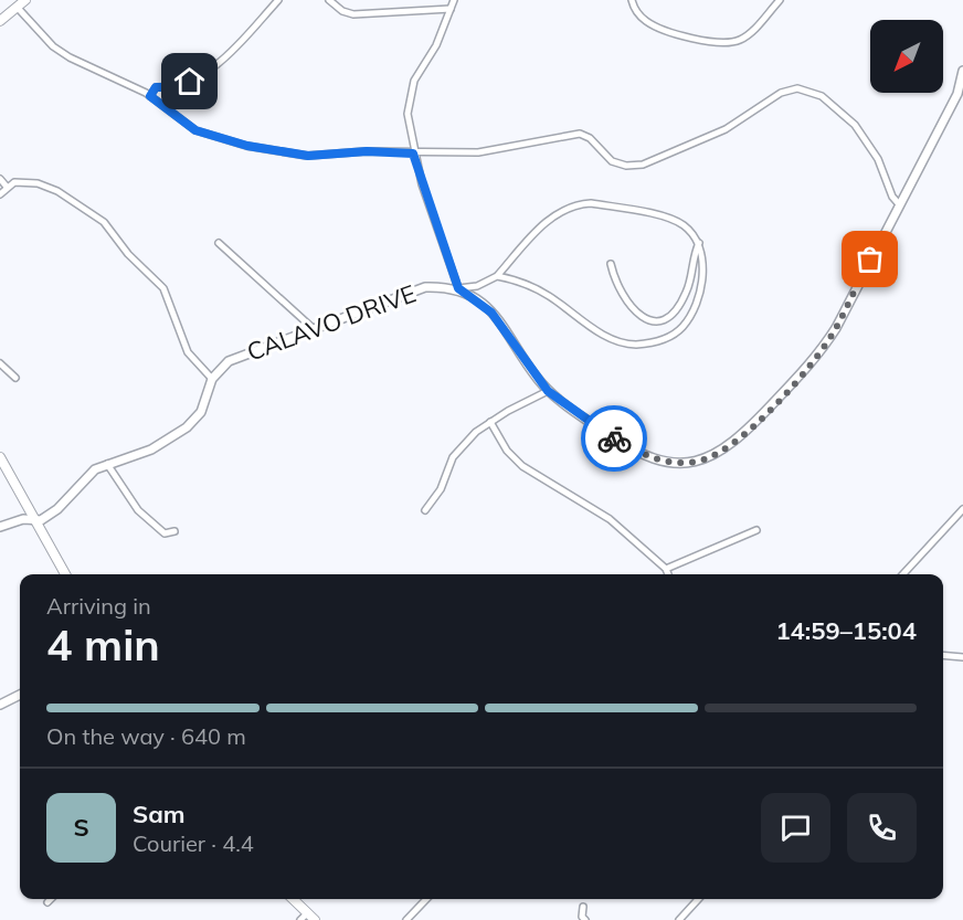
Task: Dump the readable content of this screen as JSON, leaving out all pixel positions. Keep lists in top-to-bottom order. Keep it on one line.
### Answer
{"streets":{"street":["CALAVO DRIVE"]},"north":"bottom left","page":{"heading":["4 min","Arriving in","14:59–15:04"],"panel":["Sam","Courier · 4.4"],"bar":"On the way · 640 m","round":"S"}}
